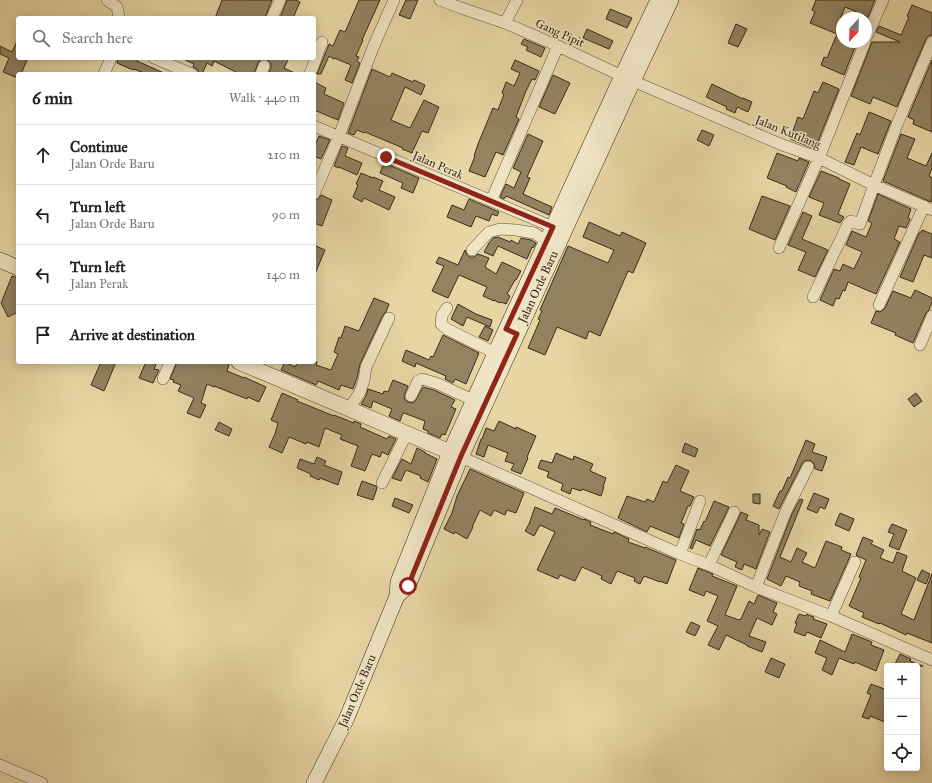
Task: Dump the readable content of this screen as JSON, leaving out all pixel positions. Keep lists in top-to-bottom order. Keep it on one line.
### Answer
{"streets":{"main road":["Jalan Orde Baru"],"street":["Gang Pipit","Jalan Kutilang","Jalan Perak"]},"crossings":[["Gang Pipit","Jalan Kutilang"],["Gang Pipit","Jalan Orde Baru"],["Jalan Kutilang","Jalan Orde Baru"],["Jalan Perak","Jalan Orde Baru"]],"north":"bottom","page":{"search":"Search here","heading":["6 min","Walk · 440 m"],"list":[["Continue","Jalan Orde Baru","210 m"],["Turn left","Jalan Orde Baru","90 m"],["Turn left","Jalan Perak","140 m"],"Arrive at destination"],"map_buttons":["+","−"]}}
